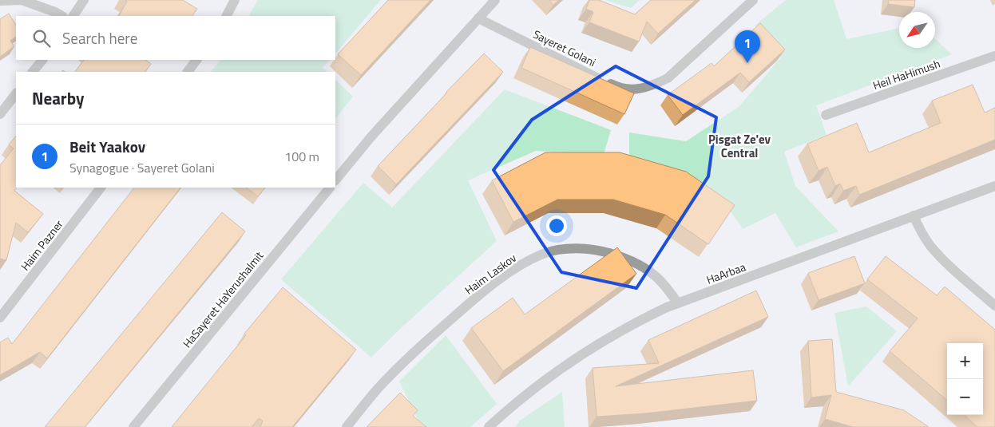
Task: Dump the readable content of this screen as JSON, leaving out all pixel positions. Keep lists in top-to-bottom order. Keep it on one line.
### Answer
{"streets":{"street":["Sayeret Golani","Heil HaHimush","Haim Pazner","HaArbaa","Haim Laskov","HaSayeret HaYerushalmit"]},"crossings":[["HaArbaa","Haim Laskov"]],"districts":["Pisgat Ze'ev Central"],"north":"bottom left","page":{"search":"Search here","pins":"1","heading":"Nearby","list":[{"mark":"1","name":"Beit Yaakov","note":"Synagogue · Sayeret Golani","value":"100 m"}],"map_buttons":["+","−"]}}
